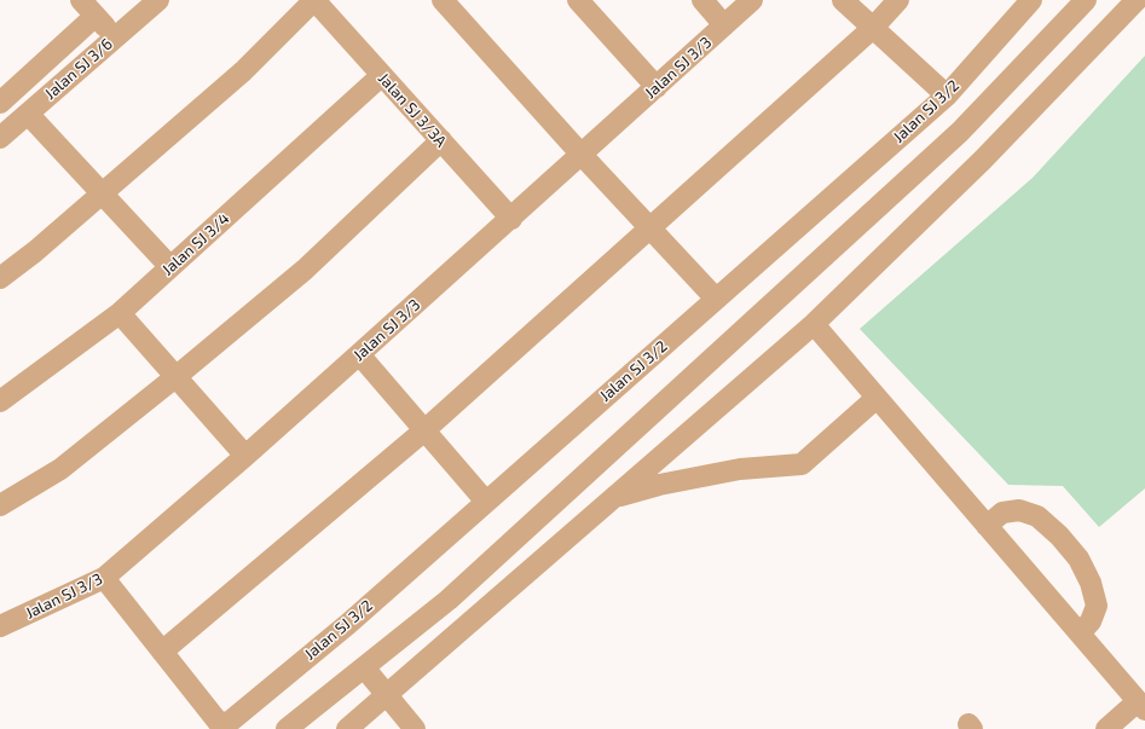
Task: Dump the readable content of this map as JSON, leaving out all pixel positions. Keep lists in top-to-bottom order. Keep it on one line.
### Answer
{"streets":{"street":["Jalan SJ 3/3","Jalan SJ 3/6","Jalan SJ 3/3A","Jalan SJ 3/2","Jalan SJ 3/4"]},"crossings":[["Jalan SJ 3/3","Jalan SJ 3/3A"],["Jalan SJ 3/3A","Jalan SJ 3/4"]]}
